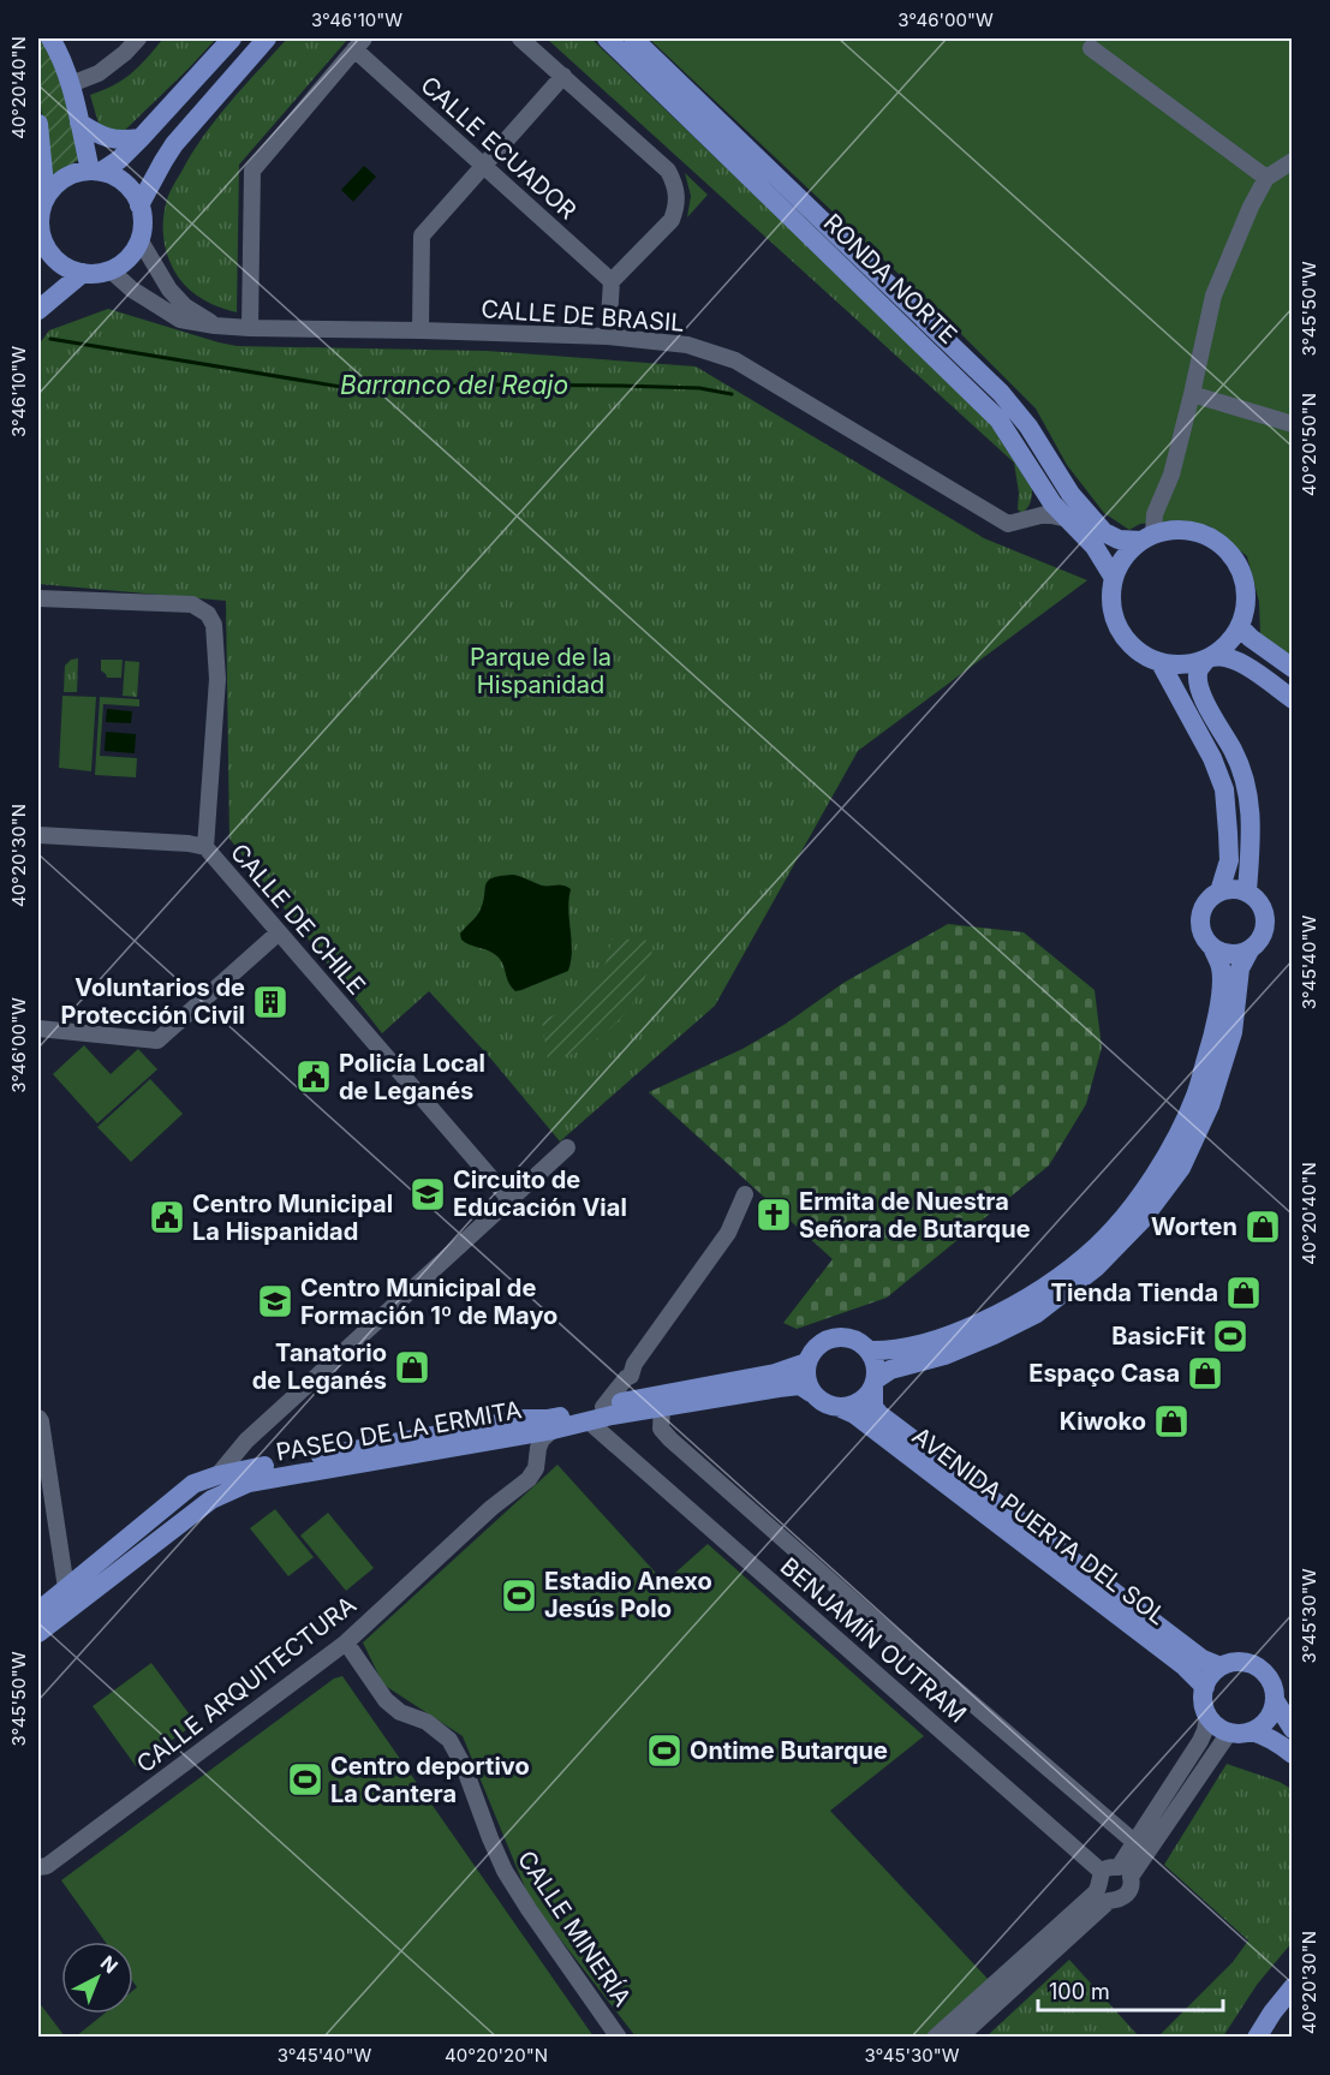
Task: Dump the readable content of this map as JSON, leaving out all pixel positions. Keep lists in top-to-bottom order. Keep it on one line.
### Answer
{"streets":{"main road":["RONDA NORTE","PASEO DE LA ERMITA","AVENIDA PUERTA DEL SOL"],"street":["CALLE ECUADOR","CALLE DE BRASIL","CALLE DE CHILE","BENJAMÍN OUTRAM","CALLE ARQUITECTURA","CALLE MINERÍA"]},"crossings":[["RONDA NORTE","CALLE DE BRASIL"],["PASEO DE LA ERMITA","AVENIDA PUERTA DEL SOL"],["PASEO DE LA ERMITA","BENJAMÍN OUTRAM"],["PASEO DE LA ERMITA","CALLE ARQUITECTURA"],["CALLE ARQUITECTURA","CALLE MINERÍA"]],"water":["Barranco del Reajo"],"parks":["Parque de la Hispanidad"],"places":{"building":["Voluntarios de Protección Civil"],"public building":["Policía Local de Leganés","Centro Municipal La Hispanidad"],"school or university":["Circuito de Educación Vial","Centro Municipal de Formación 1º de Mayo"],"church":["Ermita de Nuestra Señora de Butarque"],"shop":["Worten","Tienda Tienda","Tanatorio de Leganés","Espaço Casa","Kiwoko"],"sports":["BasicFit","Estadio Anexo Jesús Polo","Ontime Butarque","Centro deportivo La Cantera"]},"scale_bar":"100 m","north":"top right","coordinates":["3°46'10\"W","3°46'00\"W","40°20'40\"N","3°45'50\"W","40°20'50\"N","40°20'30\"N","3°45'40\"W","3°45'30\"W","40°20'20\"N"]}
